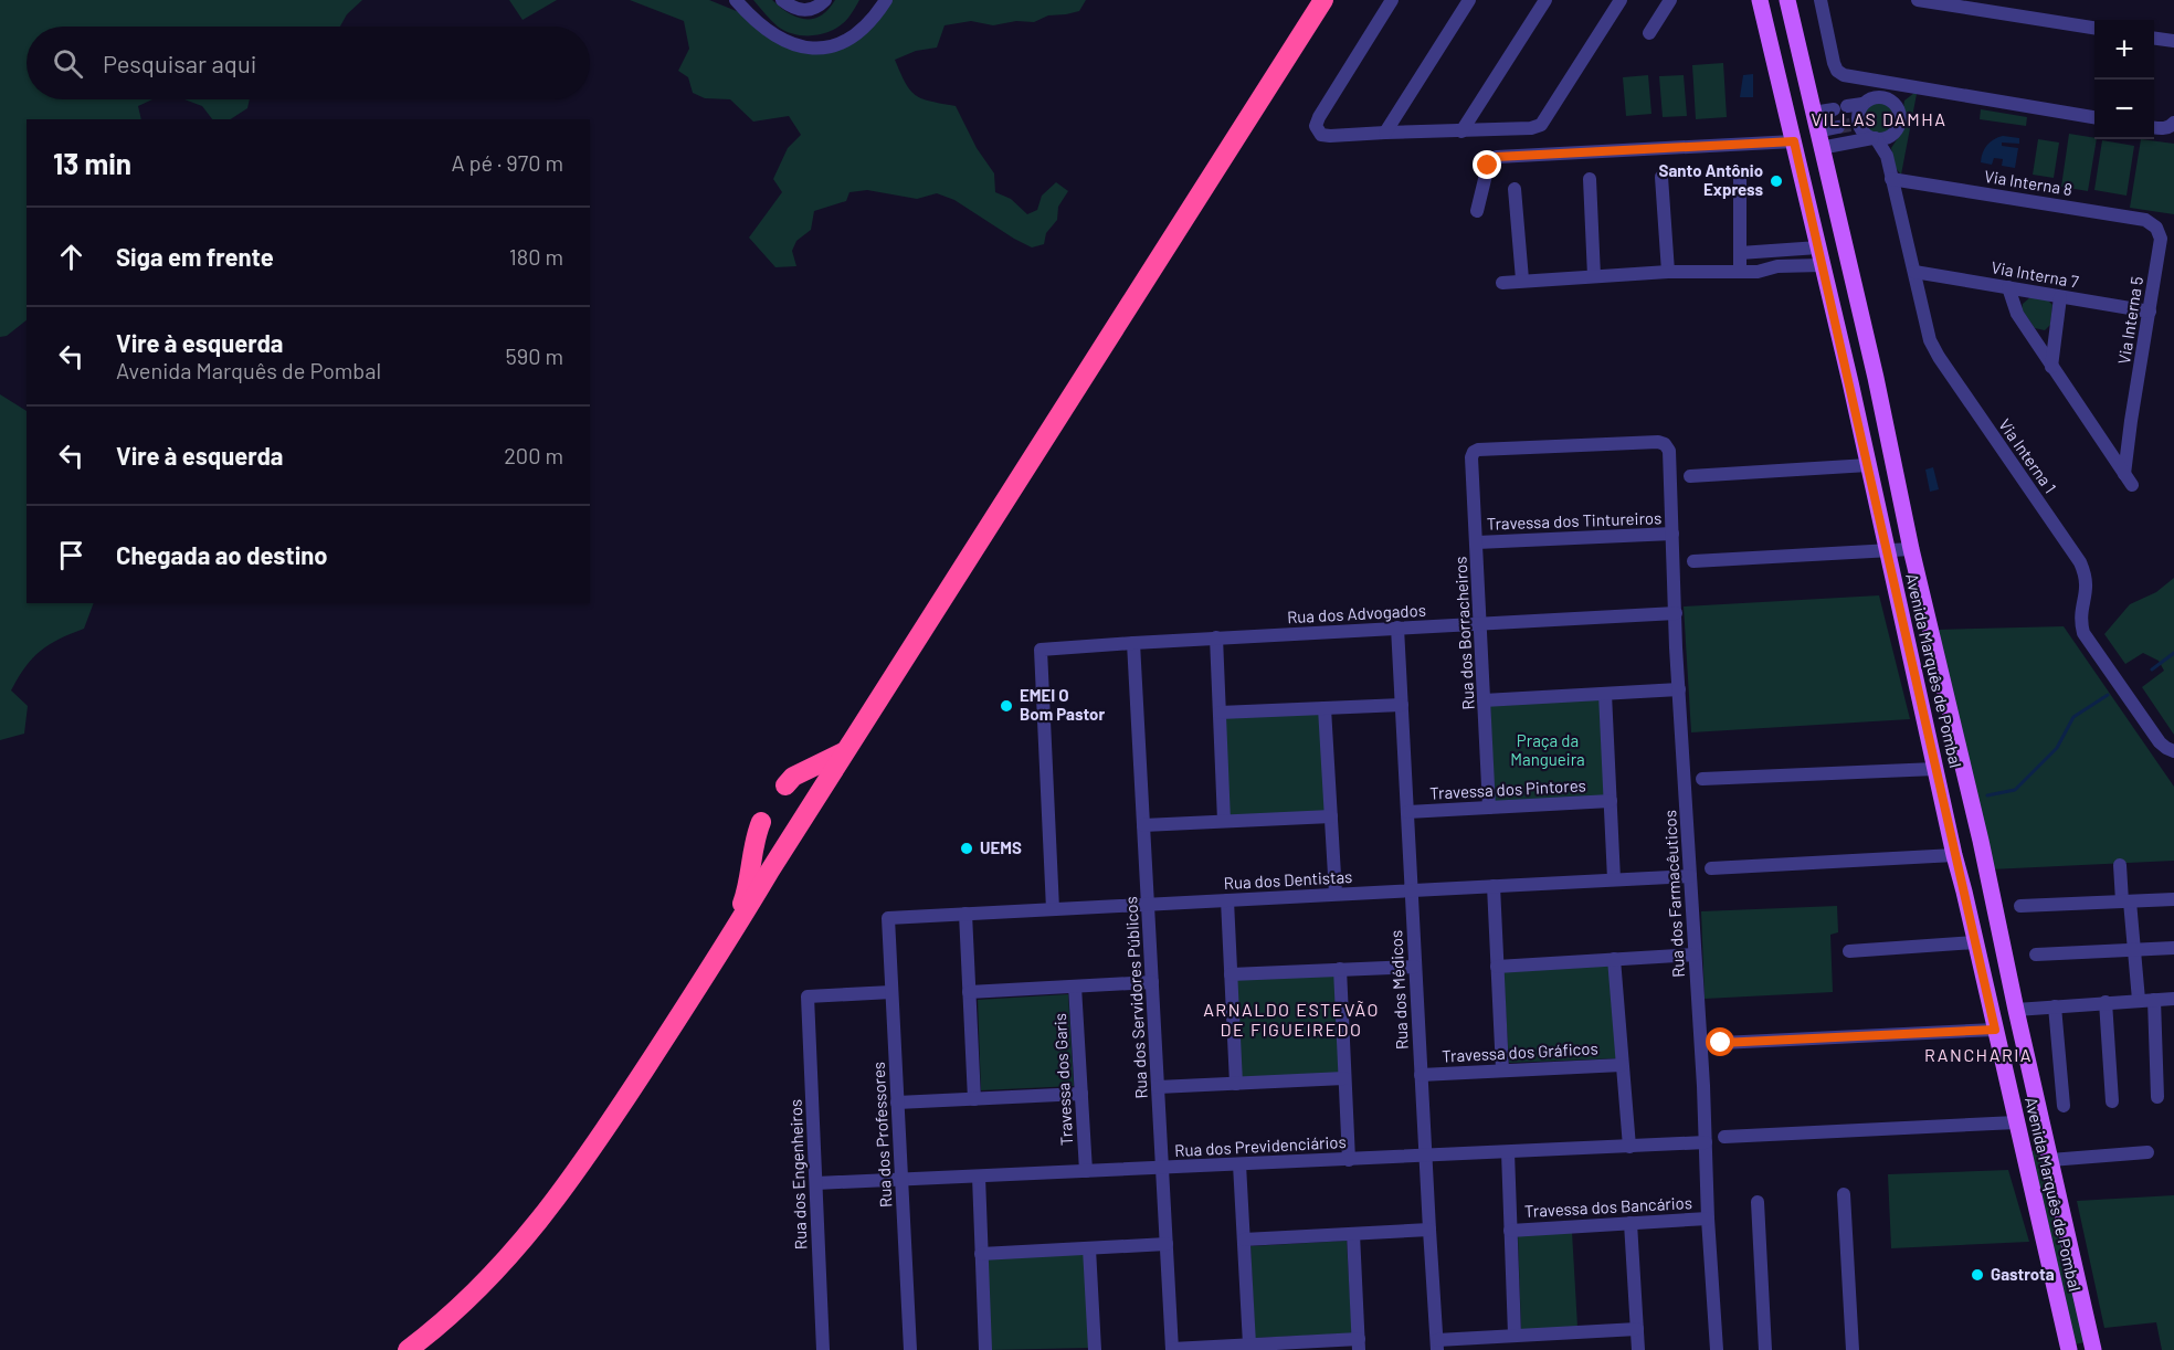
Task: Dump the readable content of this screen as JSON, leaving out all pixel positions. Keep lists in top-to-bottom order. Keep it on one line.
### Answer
{"streets":{"main road":["Avenida Marquês de Pombal"],"street":["Via Interna 8","Via Interna 7","Via Interna 5","Via Interna 1","Travessa dos Tintureiros","Rua dos Advogados","Rua dos Borracheiros","Travessa dos Pintores","Rua dos Dentistas","Rua dos Farmacêuticos","Rua dos Médicos","Rua dos Servidores Públicos","Travessa dos Gráficos","Travessa dos Garis","Rua dos Professores","Rua dos Previdenciários","Rua dos Engenheiros","Travessa dos Bancários"]},"crossings":[["Via Interna 8","Via Interna 5"],["Via Interna 8","Via Interna 1"],["Via Interna 7","Via Interna 5"],["Via Interna 7","Via Interna 1"],["Travessa dos Tintureiros","Rua dos Borracheiros"],["Travessa dos Tintureiros","Rua dos Farmacêuticos"],["Rua dos Advogados","Rua dos Borracheiros"],["Rua dos Advogados","Rua dos Dentistas"],["Rua dos Advogados","Rua dos Farmacêuticos"],["Rua dos Advogados","Rua dos Médicos"],["Rua dos Advogados","Rua dos Servidores Públicos"],["Rua dos Borracheiros","Travessa dos Pintores"],["Rua dos Borracheiros","Rua dos Farmacêuticos"],["Travessa dos Pintores","Rua dos Médicos"],["Rua dos Dentistas","Rua dos Farmacêuticos"],["Rua dos Dentistas","Rua dos Médicos"],["Rua dos Dentistas","Rua dos Servidores Públicos"],["Rua dos Dentistas","Rua dos Professores"],["Rua dos Farmacêuticos","Rua dos Previdenciários"],["Rua dos Farmacêuticos","Travessa dos Bancários"],["Rua dos Médicos","Travessa dos Gráficos"],["Rua dos Médicos","Rua dos Previdenciários"],["Rua dos Servidores Públicos","Rua dos Previdenciários"],["Travessa dos Garis","Rua dos Previdenciários"],["Rua dos Professores","Rua dos Previdenciários"],["Rua dos Professores","Rua dos Engenheiros"],["Rua dos Previdenciários","Rua dos Engenheiros"]],"districts":["VILLAS DAMHA","ARNALDO ESTEVÃO DE FIGUEIREDO","RANCHARIA"],"parks":["Praça da Mangueira"],"places":["Santo Antônio Express","EMEI O Bom Pastor","UEMS","Gastrota"],"page":{"map_buttons":["+","−"],"search":"Pesquisar aqui","heading":["13 min","A pé · 970 m"],"list":[["Siga em frente","180 m"],["Vire à esquerda","Avenida Marquês de Pombal","590 m"],["Vire à esquerda","200 m"],"Chegada ao destino"]}}
